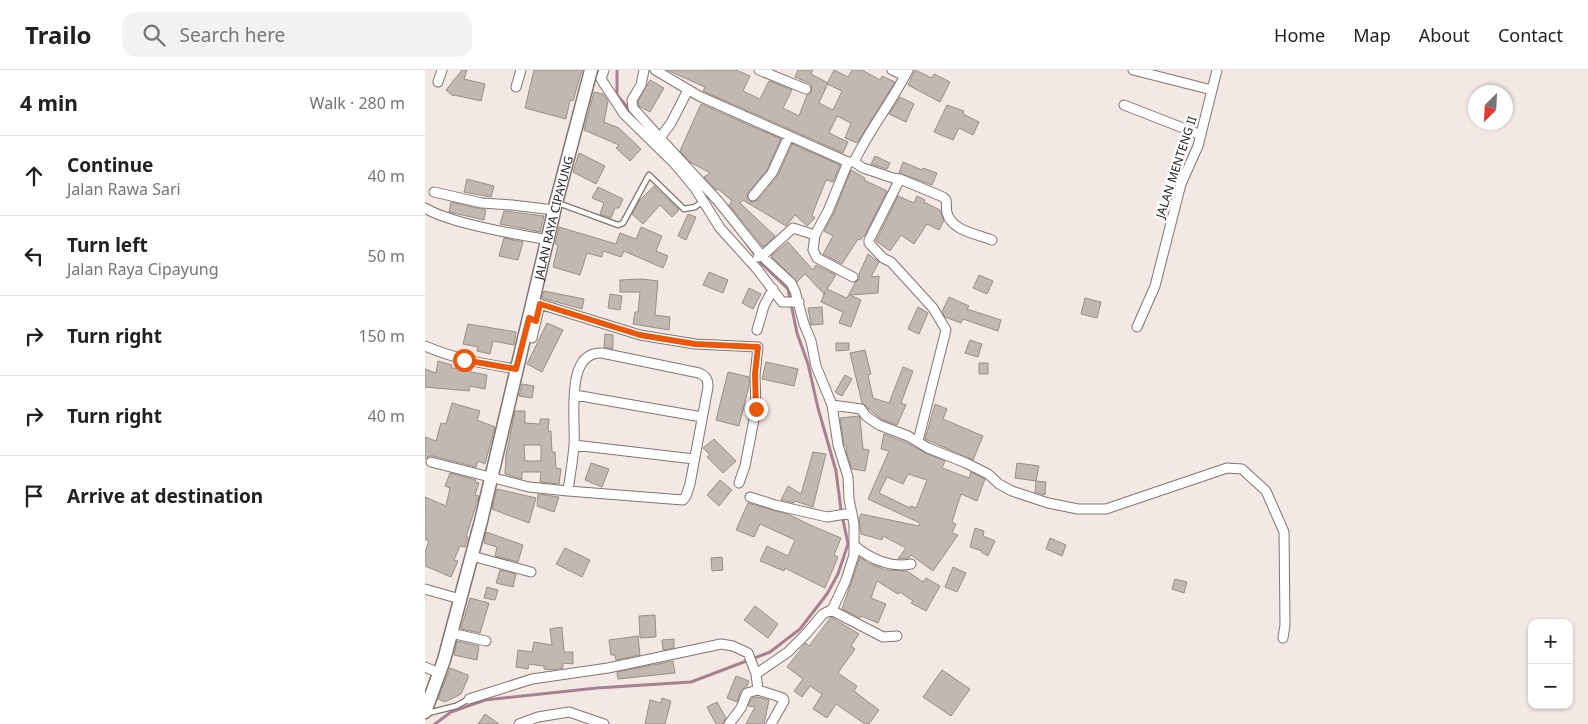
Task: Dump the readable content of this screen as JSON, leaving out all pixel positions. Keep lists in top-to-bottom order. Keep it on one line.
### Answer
{"streets":{"main road":["JALAN RAYA CIPAYUNG"],"street":["JALAN MENTENG II"]},"north":"bottom left","page":{"header":"Trailo","search":"Search here","nav":["Home","Map","About","Contact"],"heading":["4 min","Walk · 280 m"],"list":[["Continue","Jalan Rawa Sari","40 m"],["Turn left","Jalan Raya Cipayung","50 m"],["Turn right","150 m"],["Turn right","40 m"],"Arrive at destination"],"map_buttons":["+","−"]}}
